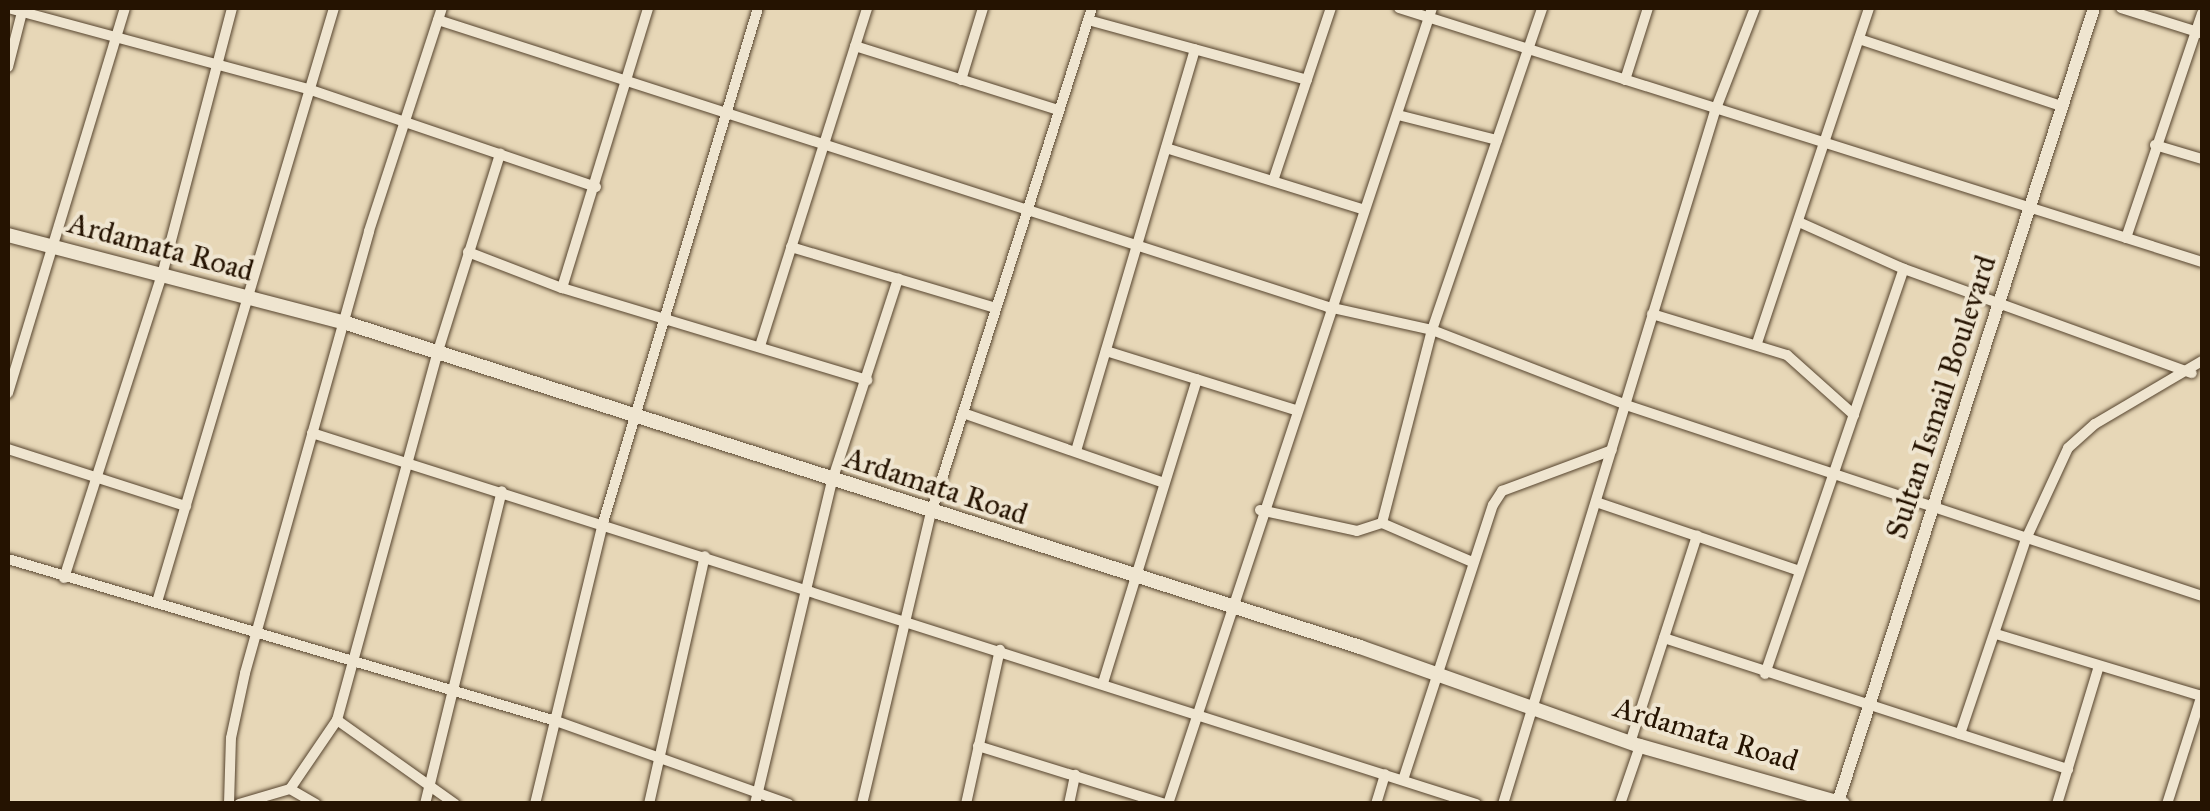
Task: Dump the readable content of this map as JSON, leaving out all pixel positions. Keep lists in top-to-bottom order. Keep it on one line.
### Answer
{"streets":{"main road":["Ardamata Road"],"street":["Sultan Ismail Boulevard"]},"crossings":[["Ardamata Road","Sultan Ismail Boulevard"]]}
